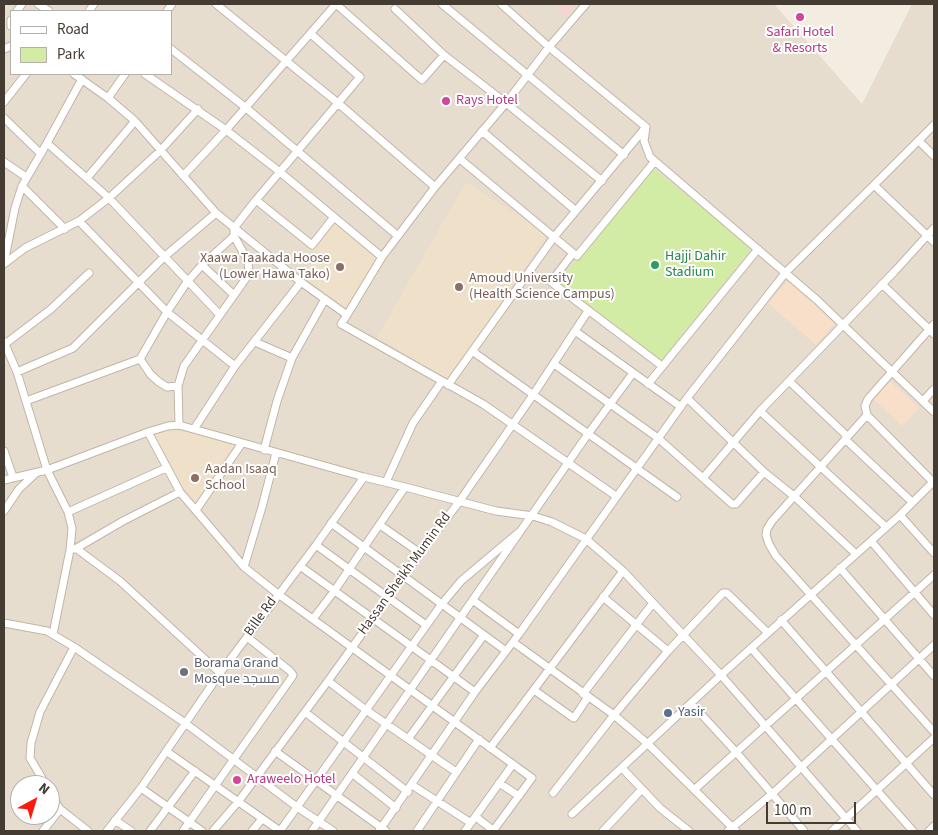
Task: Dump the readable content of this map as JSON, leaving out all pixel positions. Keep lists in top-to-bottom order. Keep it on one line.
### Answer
{"streets":{"street":["Hassan Sheikh Mumin Rd","Bille Rd"]},"places":["Safari Hotel & Resorts","Rays Hotel","Hajji Dahir Stadium","Xaawa Taakada Hoose (Lower Hawa Tako)","Amoud University (Health Science Campus)","Aadan Isaaq School","Borama Grand Mosque مسجد","Yasir","Araweelo Hotel"],"legend":["Road","Park"],"scale_bar":"100 m","north":"top right"}
